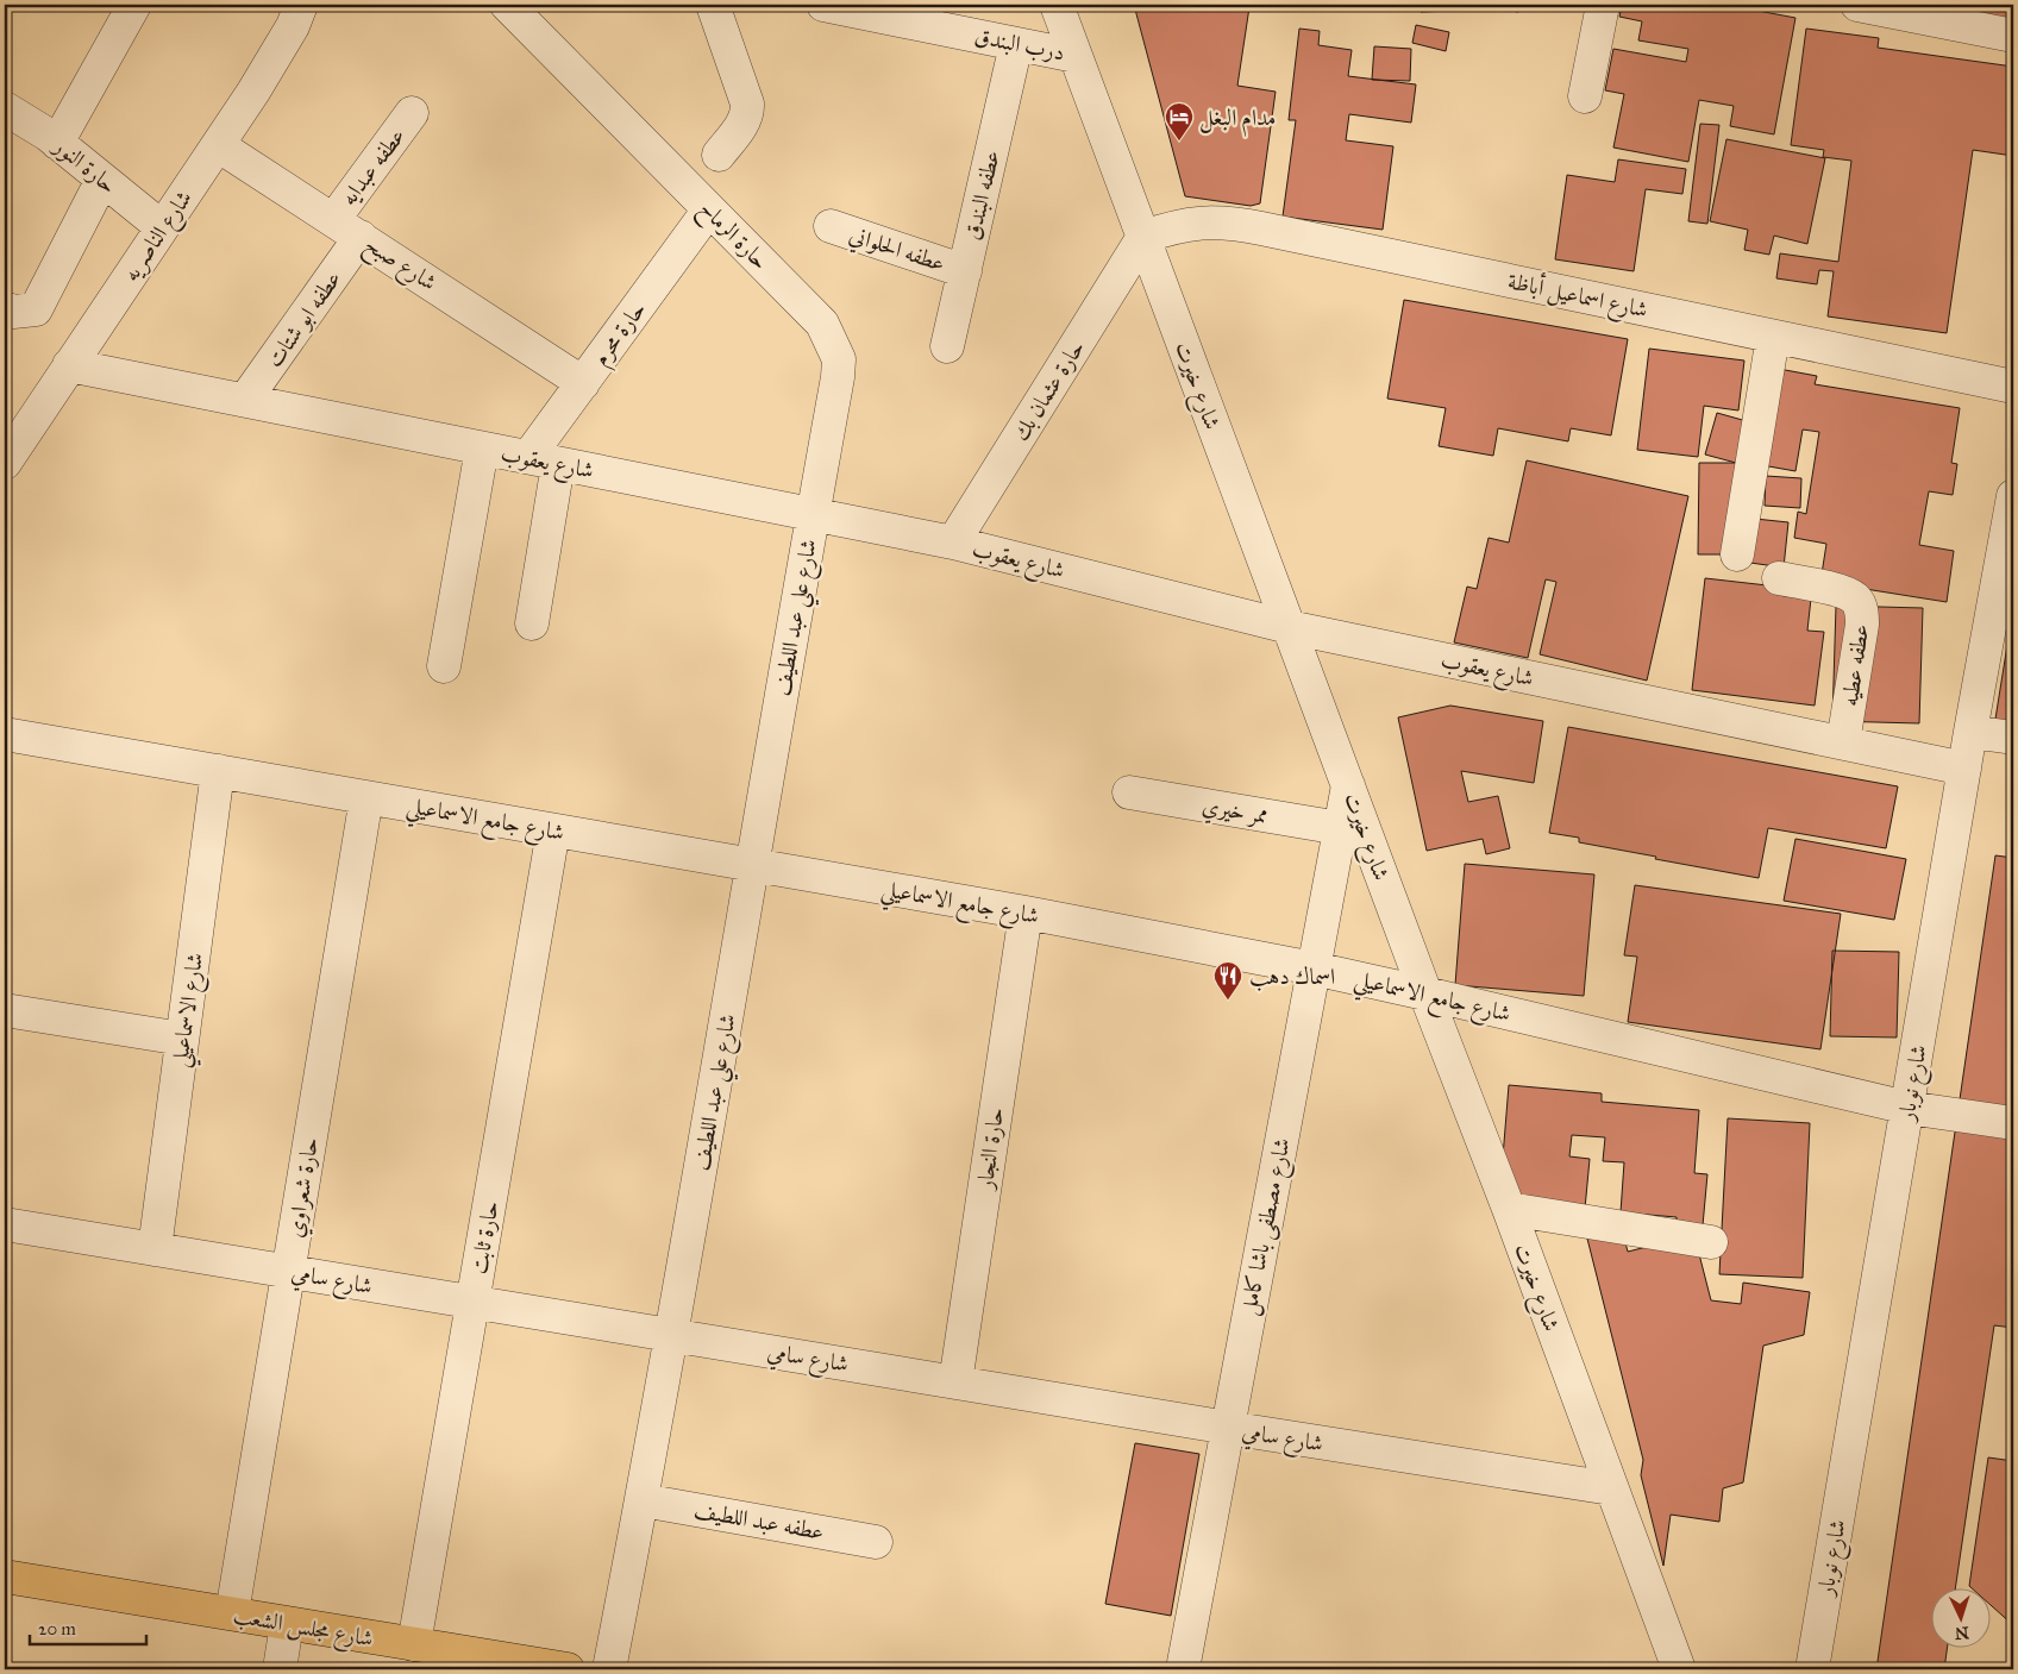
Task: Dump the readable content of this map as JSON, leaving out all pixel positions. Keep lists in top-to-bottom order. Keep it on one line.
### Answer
{"streets":{"main road":["شارع مجلس الشعب"],"street":["درب البندق","حارة النور","عطفه عبدايه","عطفه البندق","حارة الرماح","شارع الناصريه","عطفه الحلواني","شارع صبح","شارع اسماعيل أباظة","عطفه ابو شتات","حارة محرم","شارع خيرت","حارة عثمان بك","شارع يعقوب","شارع علي عبد اللطيف","عطفه عطيه","ممر خيري","شارع جامع الاسماعيلي","شارع الاسماعيلي","شارع نوبار","حارة النجار","حارة شعراوي","شارع مصطفى باشا كامل","حارة ثابت","شارع سامي","عطفه عبد اللطيف"]},"crossings":[["درب البندق","عطفه البندق"],["درب البندق","شارع خيرت"],["حارة النور","شارع الناصريه"],["عطفه عبدايه","شارع صبح"],["عطفه البندق","عطفه الحلواني"],["حارة الرماح","حارة محرم"],["حارة الرماح","شارع يعقوب"],["حارة الرماح","شارع علي عبد اللطيف"],["شارع الناصريه","شارع صبح"],["شارع الناصريه","شارع يعقوب"],["شارع صبح","عطفه ابو شتات"],["شارع صبح","حارة محرم"],["شارع اسماعيل أباظة","شارع خيرت"],["شارع اسماعيل أباظة","حارة عثمان بك"],["عطفه ابو شتات","شارع يعقوب"],["حارة محرم","شارع يعقوب"],["شارع خيرت","حارة عثمان بك"],["شارع خيرت","شارع يعقوب"],["شارع خيرت","شارع جامع الاسماعيلي"],["شارع خيرت","شارع مصطفى باشا كامل"],["شارع خيرت","شارع سامي"],["حارة عثمان بك","شارع يعقوب"],["شارع يعقوب","شارع علي عبد اللطيف"],["شارع يعقوب","عطفه عطيه"],["شارع يعقوب","شارع نوبار"],["شارع علي عبد اللطيف","شارع جامع الاسماعيلي"],["شارع علي عبد اللطيف","شارع سامي"],["شارع علي عبد اللطيف","عطفه عبد اللطيف"],["ممر خيري","شارع مصطفى باشا كامل"],["شارع جامع الاسماعيلي","شارع الاسماعيلي"],["شارع جامع الاسماعيلي","شارع نوبار"],["شارع جامع الاسماعيلي","حارة النجار"],["شارع جامع الاسماعيلي","حارة شعراوي"],["شارع جامع الاسماعيلي","شارع مصطفى باشا كامل"],["شارع جامع الاسماعيلي","حارة ثابت"],["شارع الاسماعيلي","شارع سامي"],["حارة النجار","شارع سامي"],["حارة شعراوي","شارع سامي"],["حارة شعراوي","شارع مجلس الشعب"],["شارع مصطفى باشا كامل","شارع سامي"],["حارة ثابت","شارع سامي"],["حارة ثابت","شارع مجلس الشعب"]],"places":{"hotel":["مدام البغل"],"restaurant":["اسماك دهب"]},"scale_bar":"20 m","north":"bottom"}
